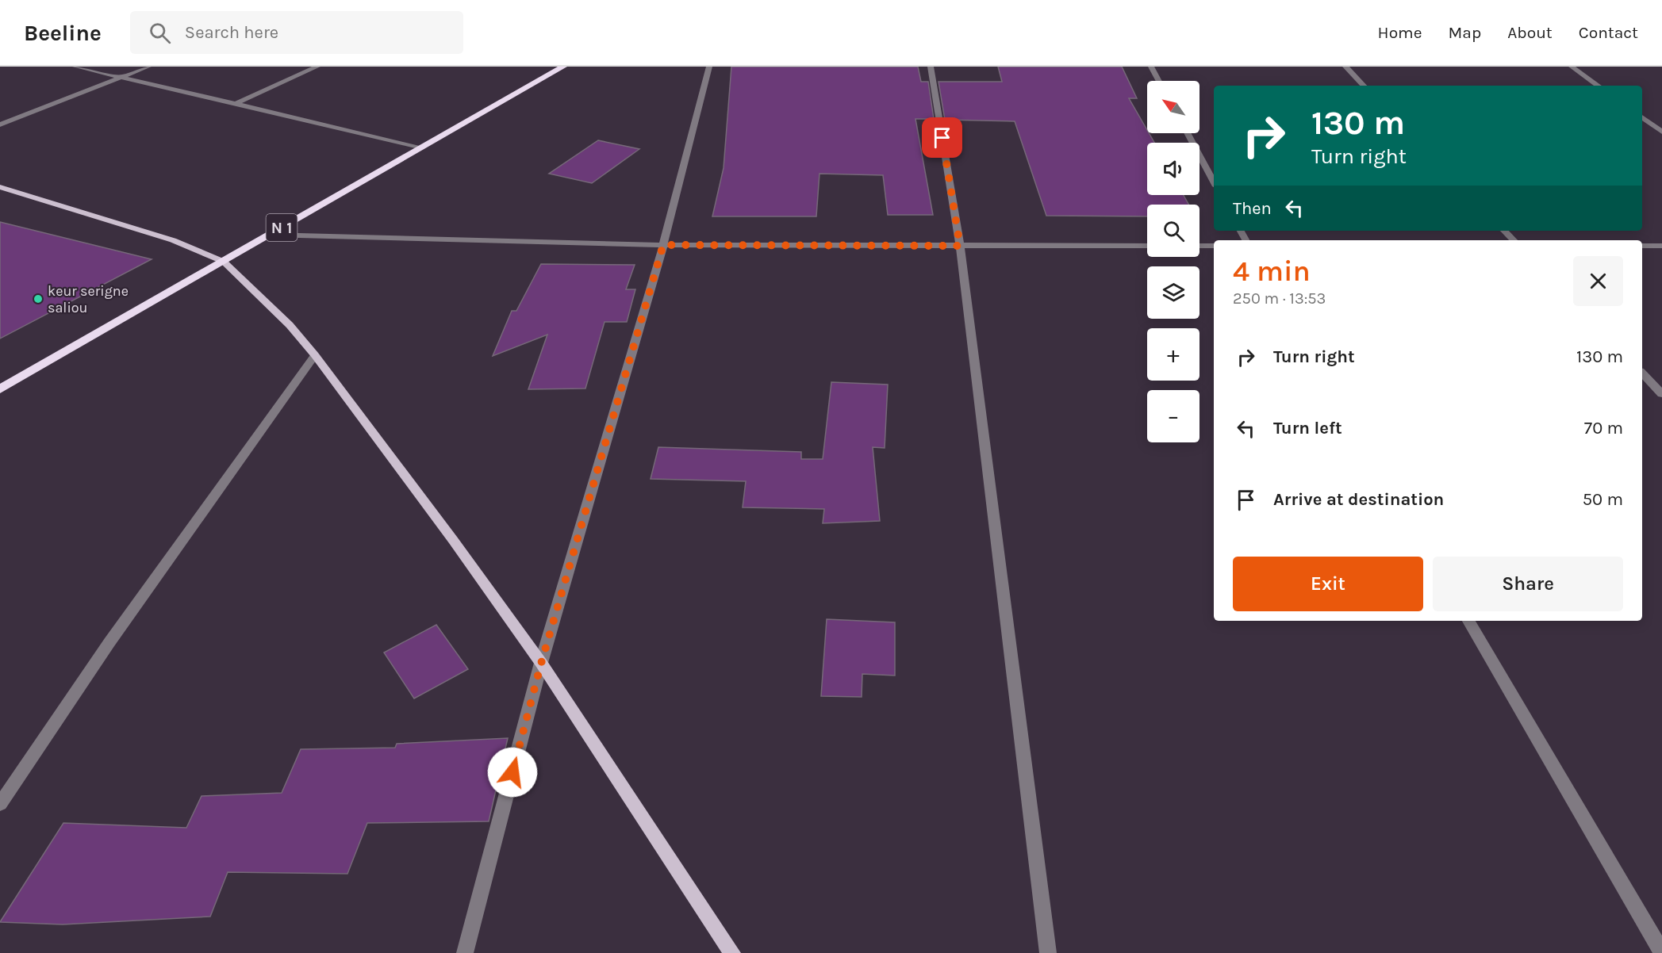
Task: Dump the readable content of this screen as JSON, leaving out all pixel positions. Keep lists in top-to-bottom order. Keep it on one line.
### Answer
{"streets":{"highway":["N 1"]},"places":["keur serigne saliou"],"north":"top left","page":{"header":"Beeline","search":"Search here","nav":["Home","Map","About","Contact"],"map_buttons":["+","−"],"turn":["130 m","Turn right"],"then":"Then","heading":["4 min","250 m · 13:53"],"list":[{"name":"Turn right","value":"130 m"},{"name":"Turn left","value":"70 m"},{"name":"Arrive at destination","value":"50 m"}],"buttons":["Exit","Share"]}}
